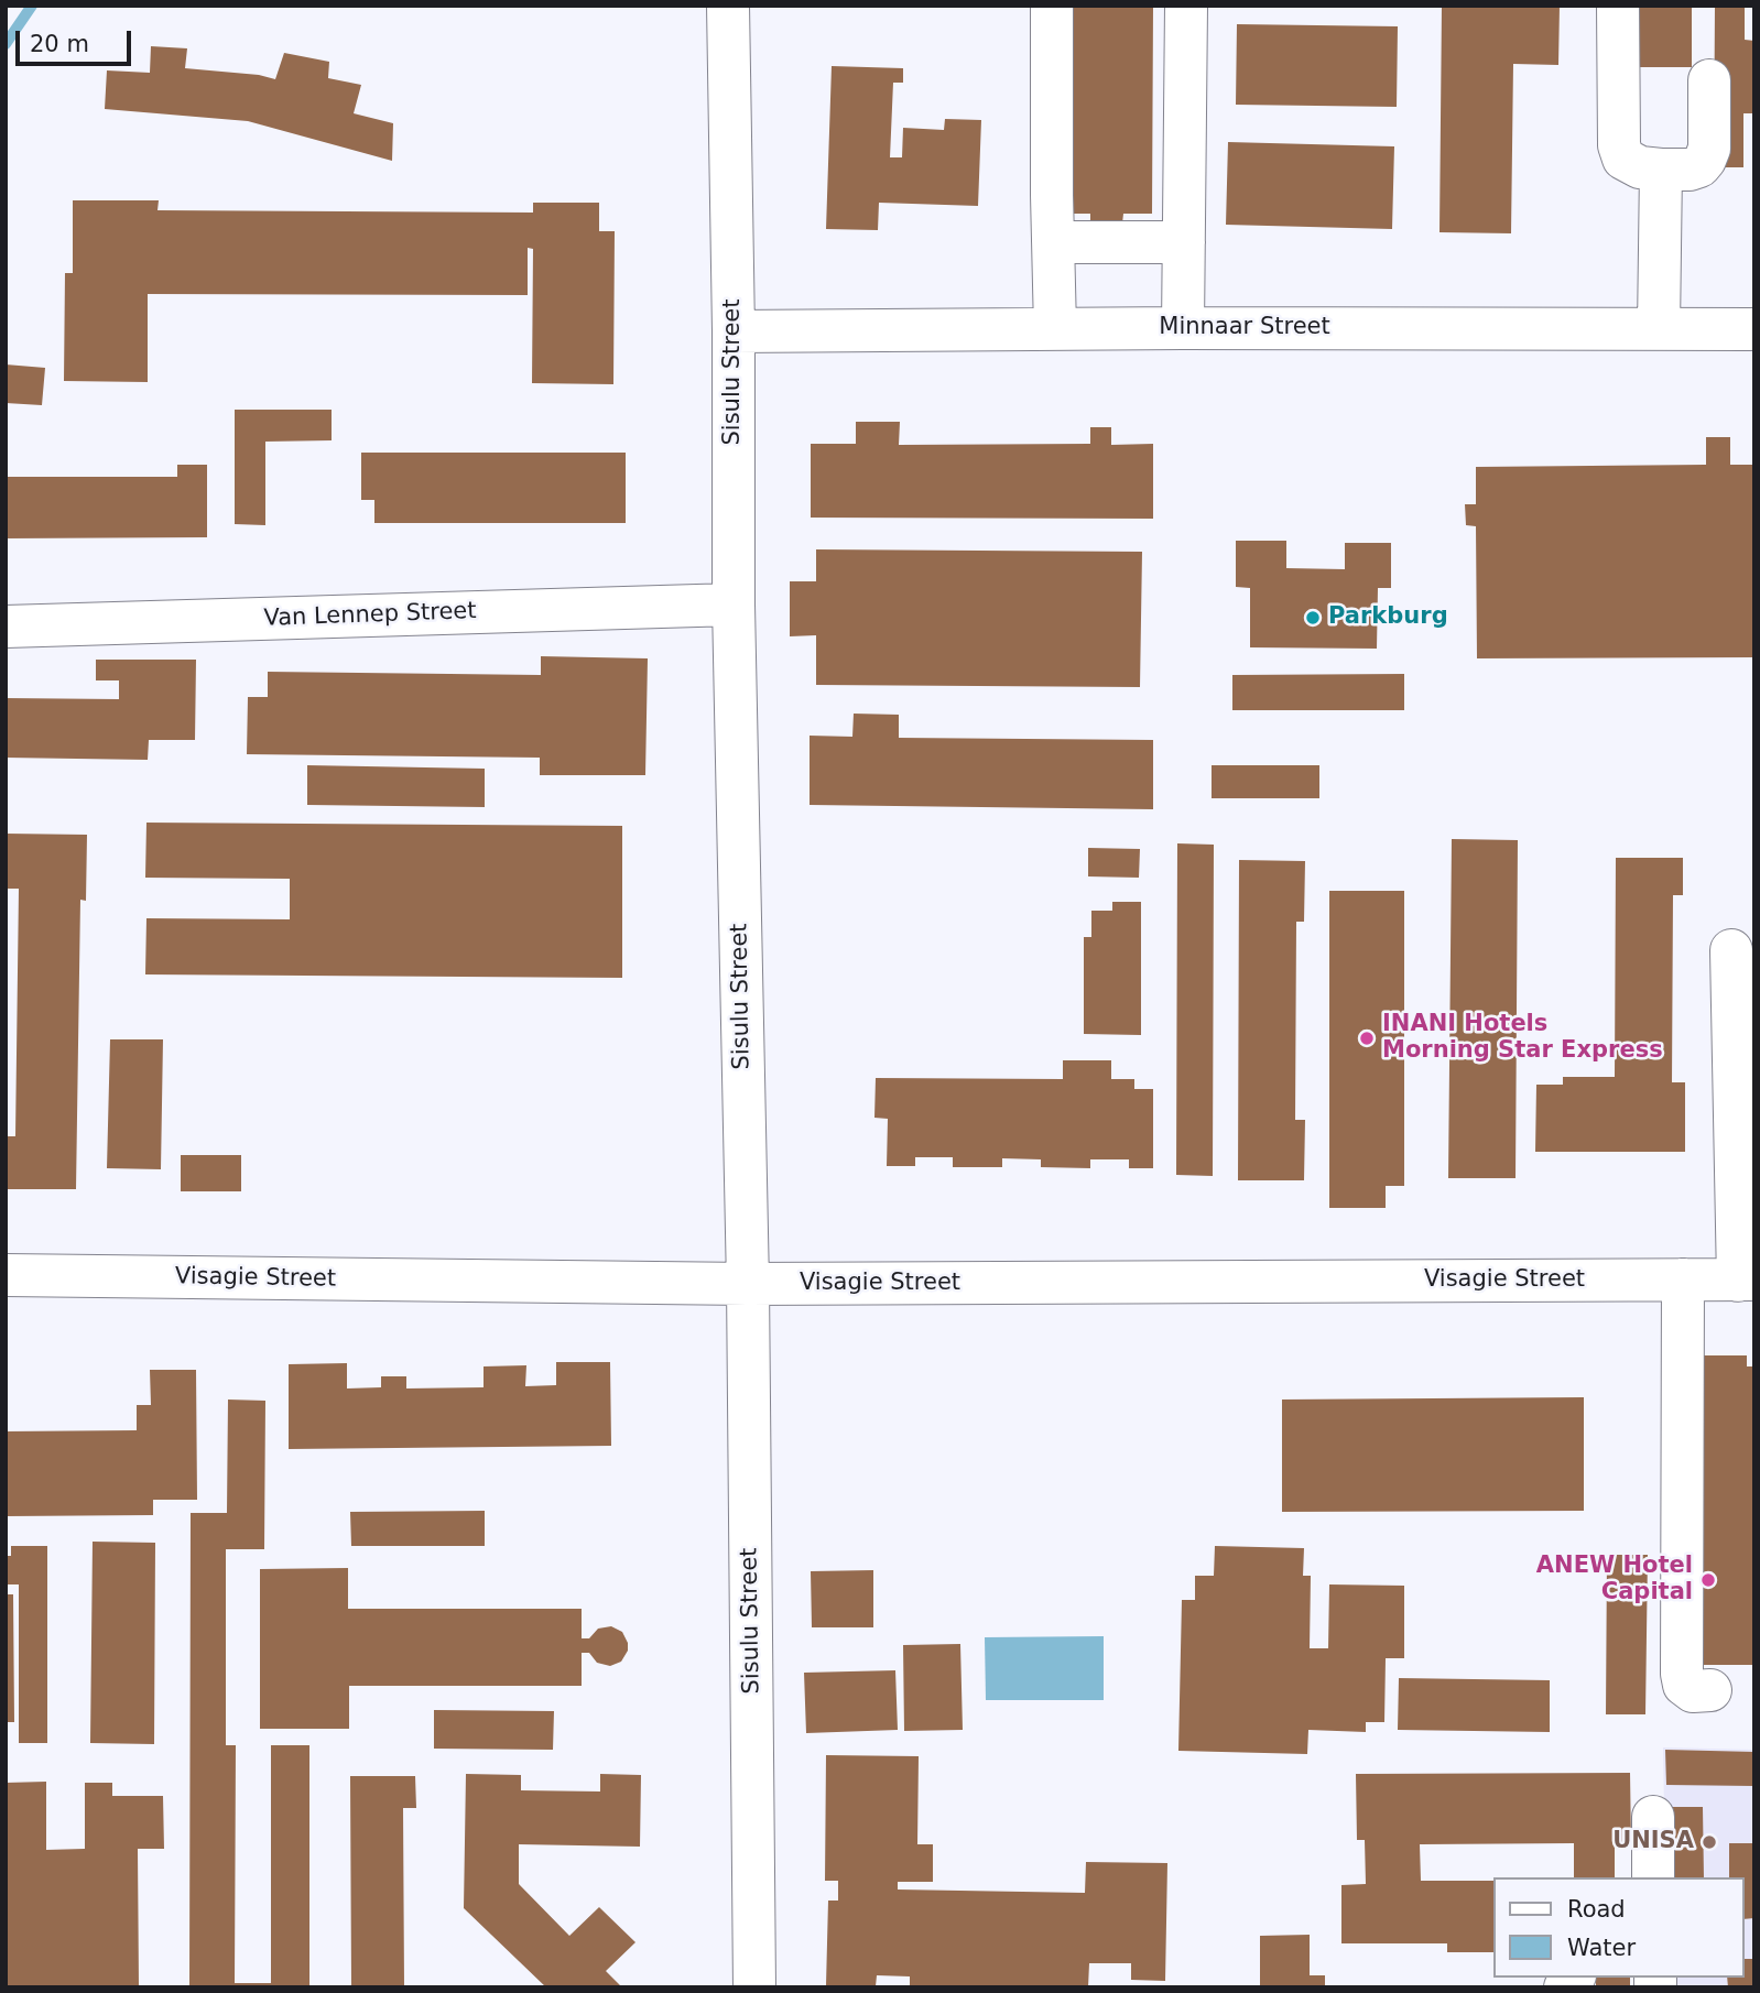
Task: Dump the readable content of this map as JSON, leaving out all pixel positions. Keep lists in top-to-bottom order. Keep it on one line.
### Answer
{"streets":{"street":["Minnaar Street","Sisulu Street","Van Lennep Street","Visagie Street"]},"crossings":[["Minnaar Street","Sisulu Street"],["Sisulu Street","Van Lennep Street"],["Sisulu Street","Visagie Street"]],"places":["Parkburg","INANI Hotels Morning Star Express","ANEW Hotel Capital","UNISA"],"legend":["Road","Water"],"scale_bar":"20 m"}
